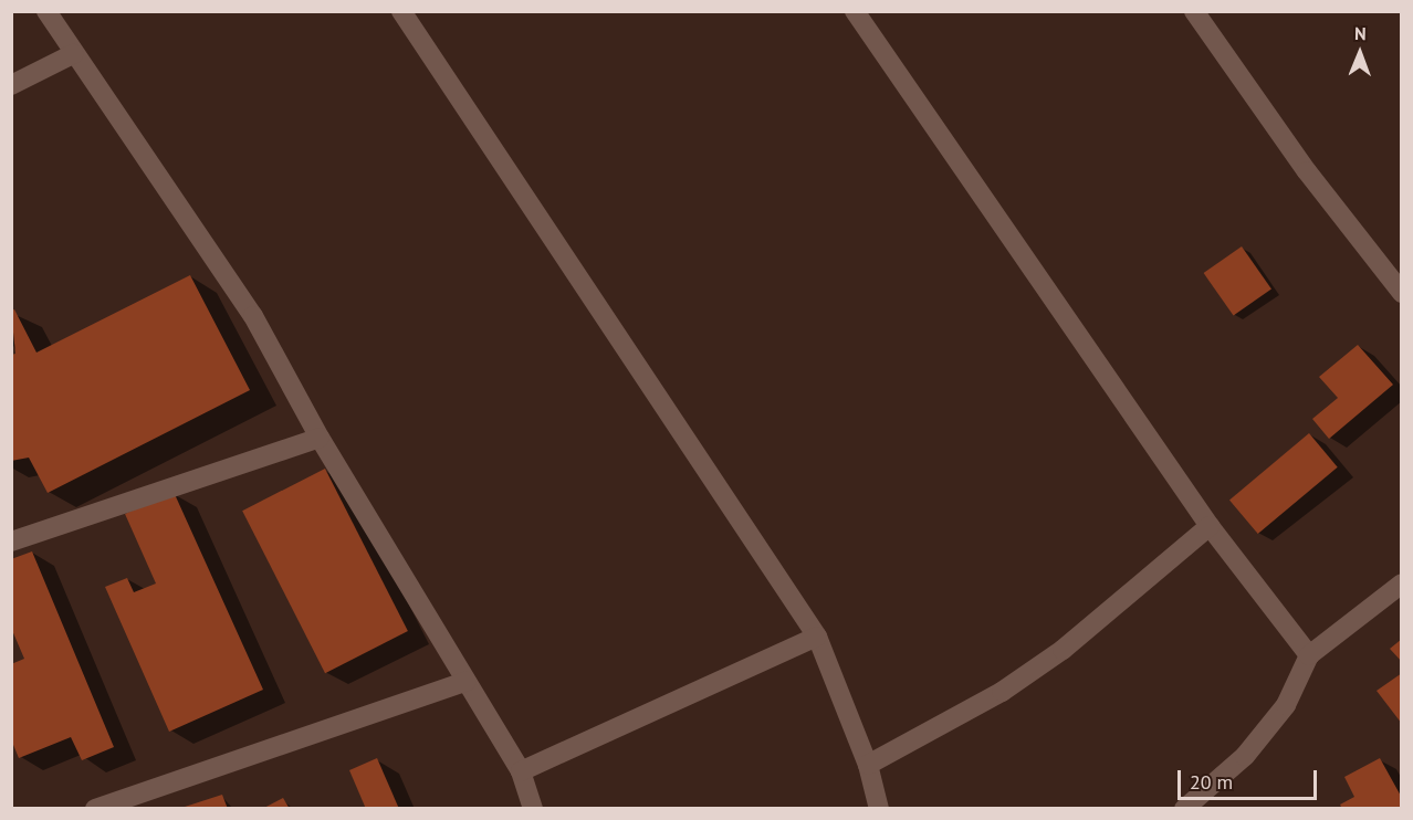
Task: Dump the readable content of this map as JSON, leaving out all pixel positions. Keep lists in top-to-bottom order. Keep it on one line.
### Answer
{"scale_bar":"20 m","north":"top"}
